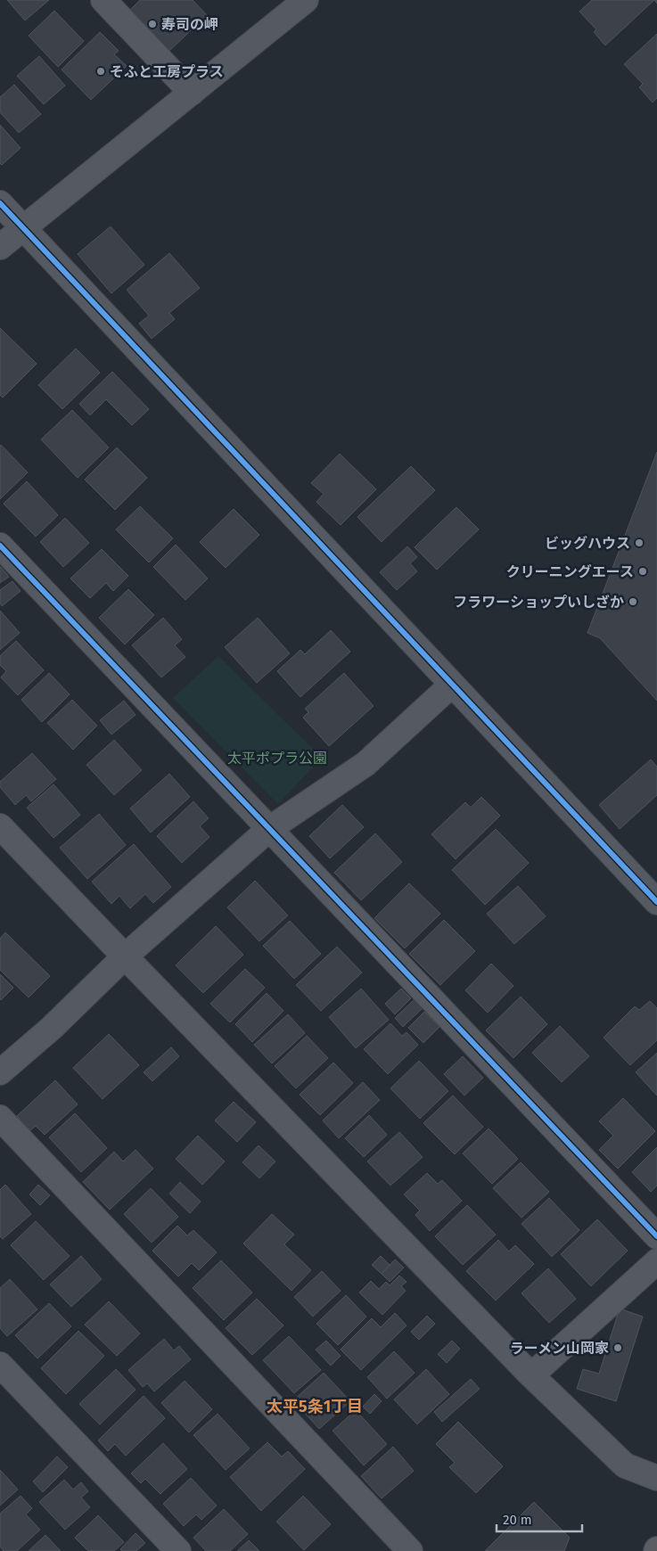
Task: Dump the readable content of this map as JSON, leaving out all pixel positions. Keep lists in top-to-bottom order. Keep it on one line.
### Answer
{"districts":["太平5条1丁目"],"parks":["太平ポプラ公園"],"places":["寿司の岬","そふと工房プラス","ビッグハウス","クリーニングエース","フラワーショップいしざか","ラーメン山岡家"],"scale_bar":"20 m"}
